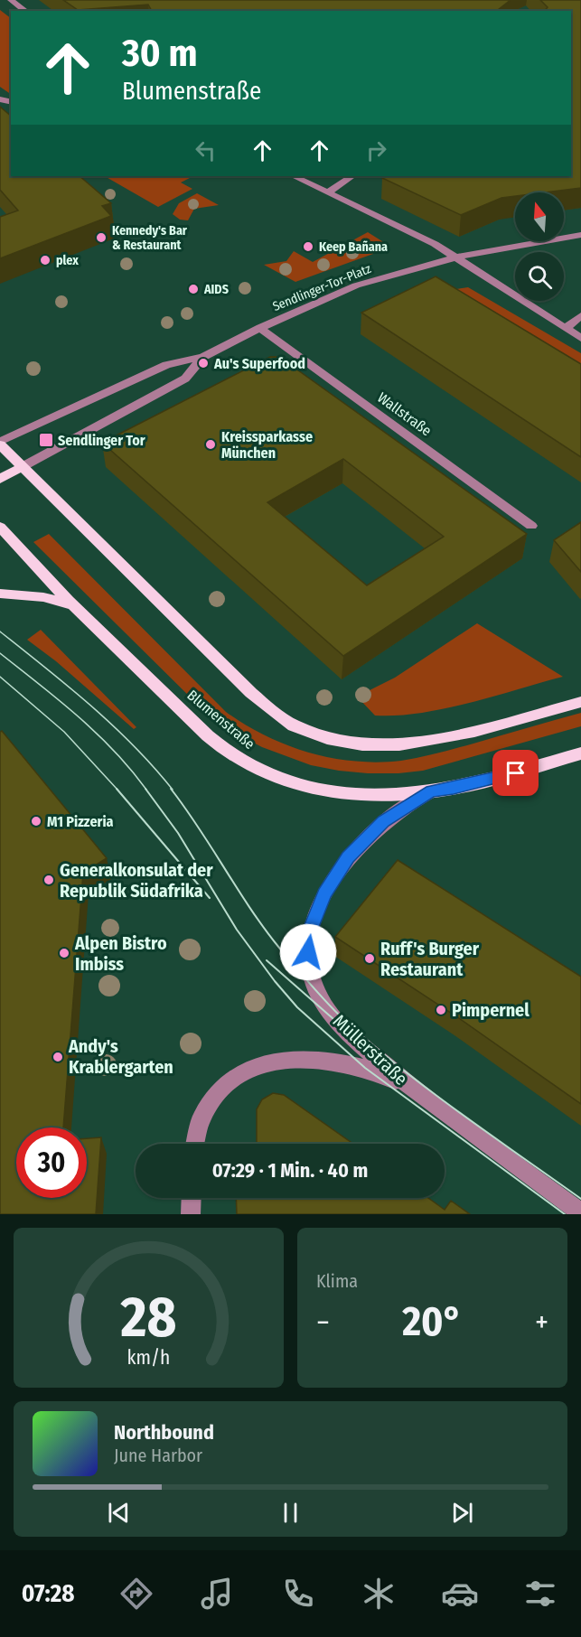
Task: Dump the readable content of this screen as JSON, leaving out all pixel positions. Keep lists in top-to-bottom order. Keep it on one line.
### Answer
{"streets":{"main road":["Blumenstraße"],"street":["Sendlinger-Tor-Platz","Wallstraße","Müllerstraße"]},"crossings":[["Sendlinger-Tor-Platz","Wallstraße"],["Blumenstraße","Müllerstraße"]],"places":{"other":["Kennedy's Bar & Restaurant","Keep Bañana","plex","AIDS","Au's Superfood","Kreissparkasse München","M1 Pizzeria","Generalkonsulat der Republik Südafrika","Alpen Bistro Imbiss","Ruff's Burger Restaurant","Pimpernel","Andy's Krablergarten"],"transit":["Sendlinger Tor"]},"north":"top","page":{"turn":["30 m","Blumenstraße"],"limit":"30","trip":"07:29 · 1 Min. · 40 m","tile":"Klima","heat":["−","20°","+"],"song":["Northbound","June Harbor"],"tabs":"07:28","gauge":["28","km/h"]}}
